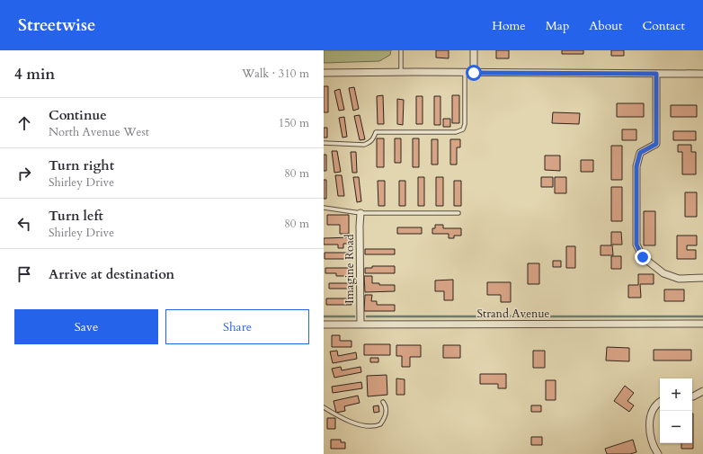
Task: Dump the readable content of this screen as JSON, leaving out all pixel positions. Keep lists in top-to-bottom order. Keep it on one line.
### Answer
{"streets":{"street":["Imagine Road","Strand Avenue"]},"crossings":[["Imagine Road","Strand Avenue"]],"page":{"header":"Streetwise","nav":["Home","Map","About","Contact"],"heading":["4 min","Walk · 310 m"],"list":[["Continue","North Avenue West","150 m"],["Turn right","Shirley Drive","80 m"],["Turn left","Shirley Drive","80 m"],"Arrive at destination"],"buttons":["Save","Share"],"map_buttons":["+","−"]}}
